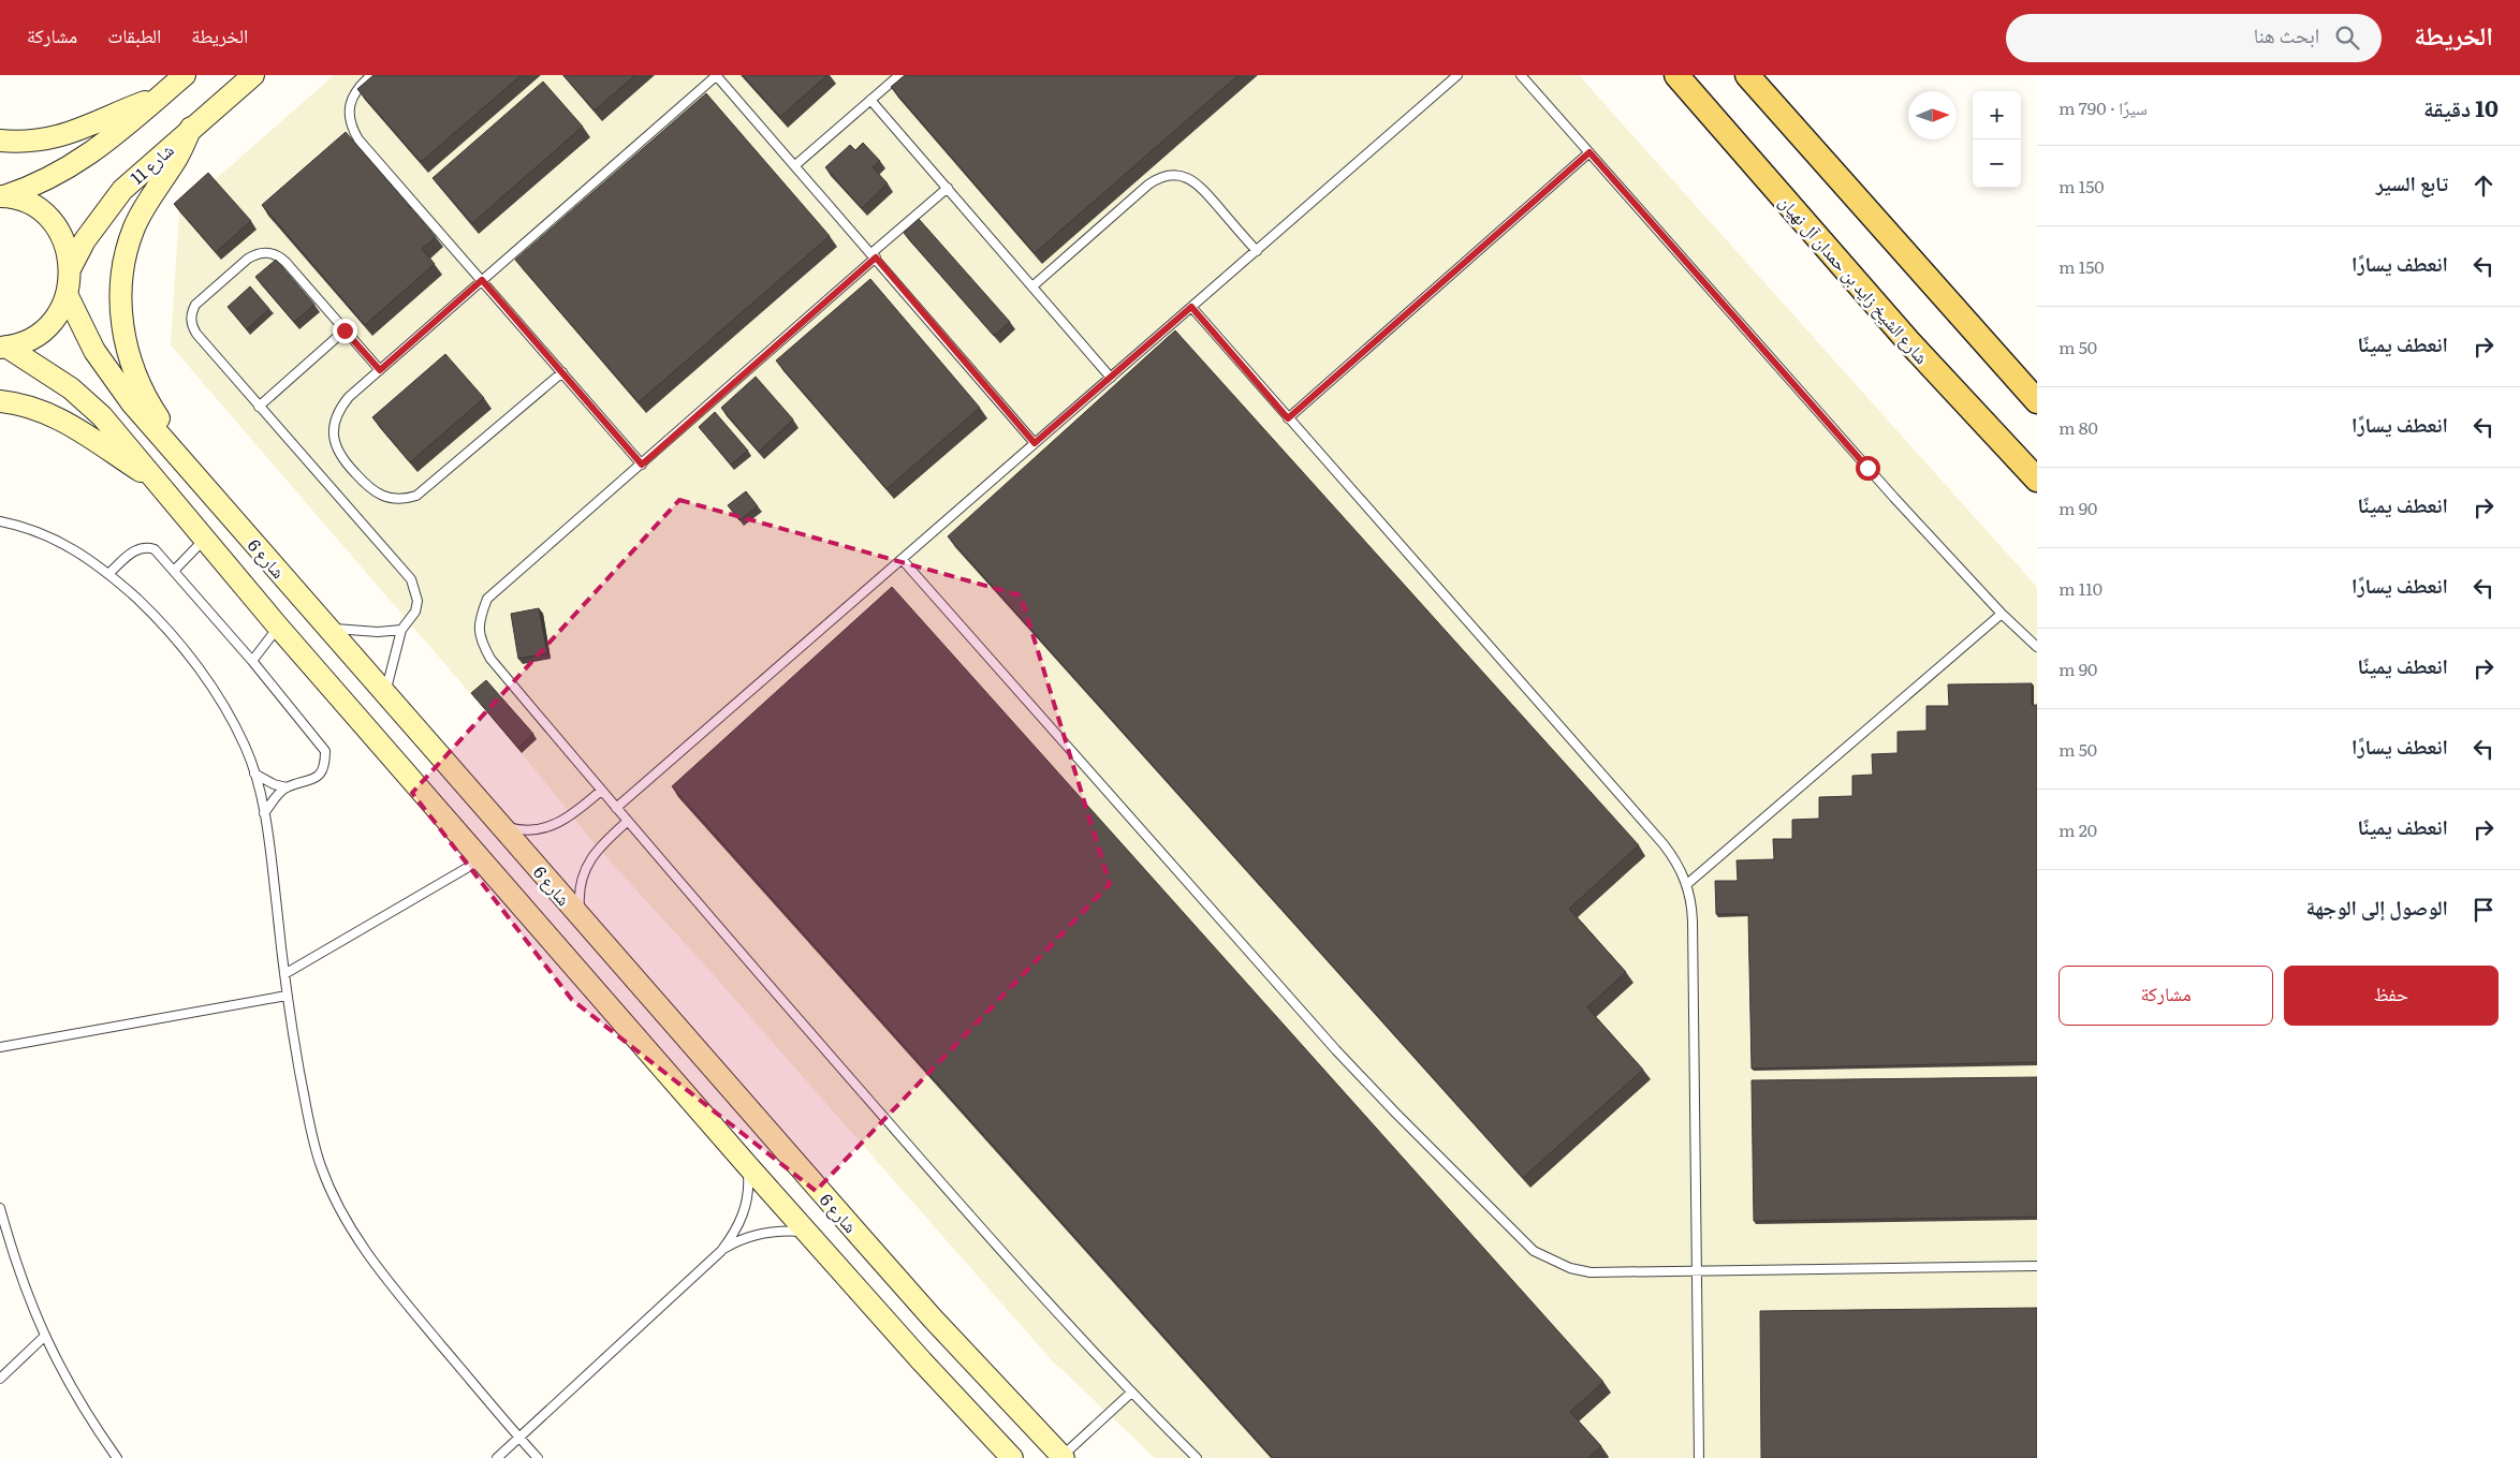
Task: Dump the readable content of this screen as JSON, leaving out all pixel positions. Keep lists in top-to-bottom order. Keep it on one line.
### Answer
{"streets":{"main road":["شارع الشيخ زايد بن حمدان آل نهيان"],"street":["شارع 11","شارع 6"]},"north":"right","page":{"header":"الخريطة","search":"ابحث هنا","nav":["الخريطة","الطبقات","مشاركة"],"heading":["10 دقيقة","سيرًا · 790 m"],"map_buttons":["+","−"],"list":[["تابع السير","150 m"],["انعطف يسارًا","150 m"],["انعطف يمينًا","50 m"],["انعطف يسارًا","80 m"],["انعطف يمينًا","90 m"],["انعطف يسارًا","110 m"],["انعطف يمينًا","90 m"],["انعطف يسارًا","50 m"],["انعطف يمينًا","20 m"],"الوصول إلى الوجهة"],"buttons":["حفظ","مشاركة"]}}
